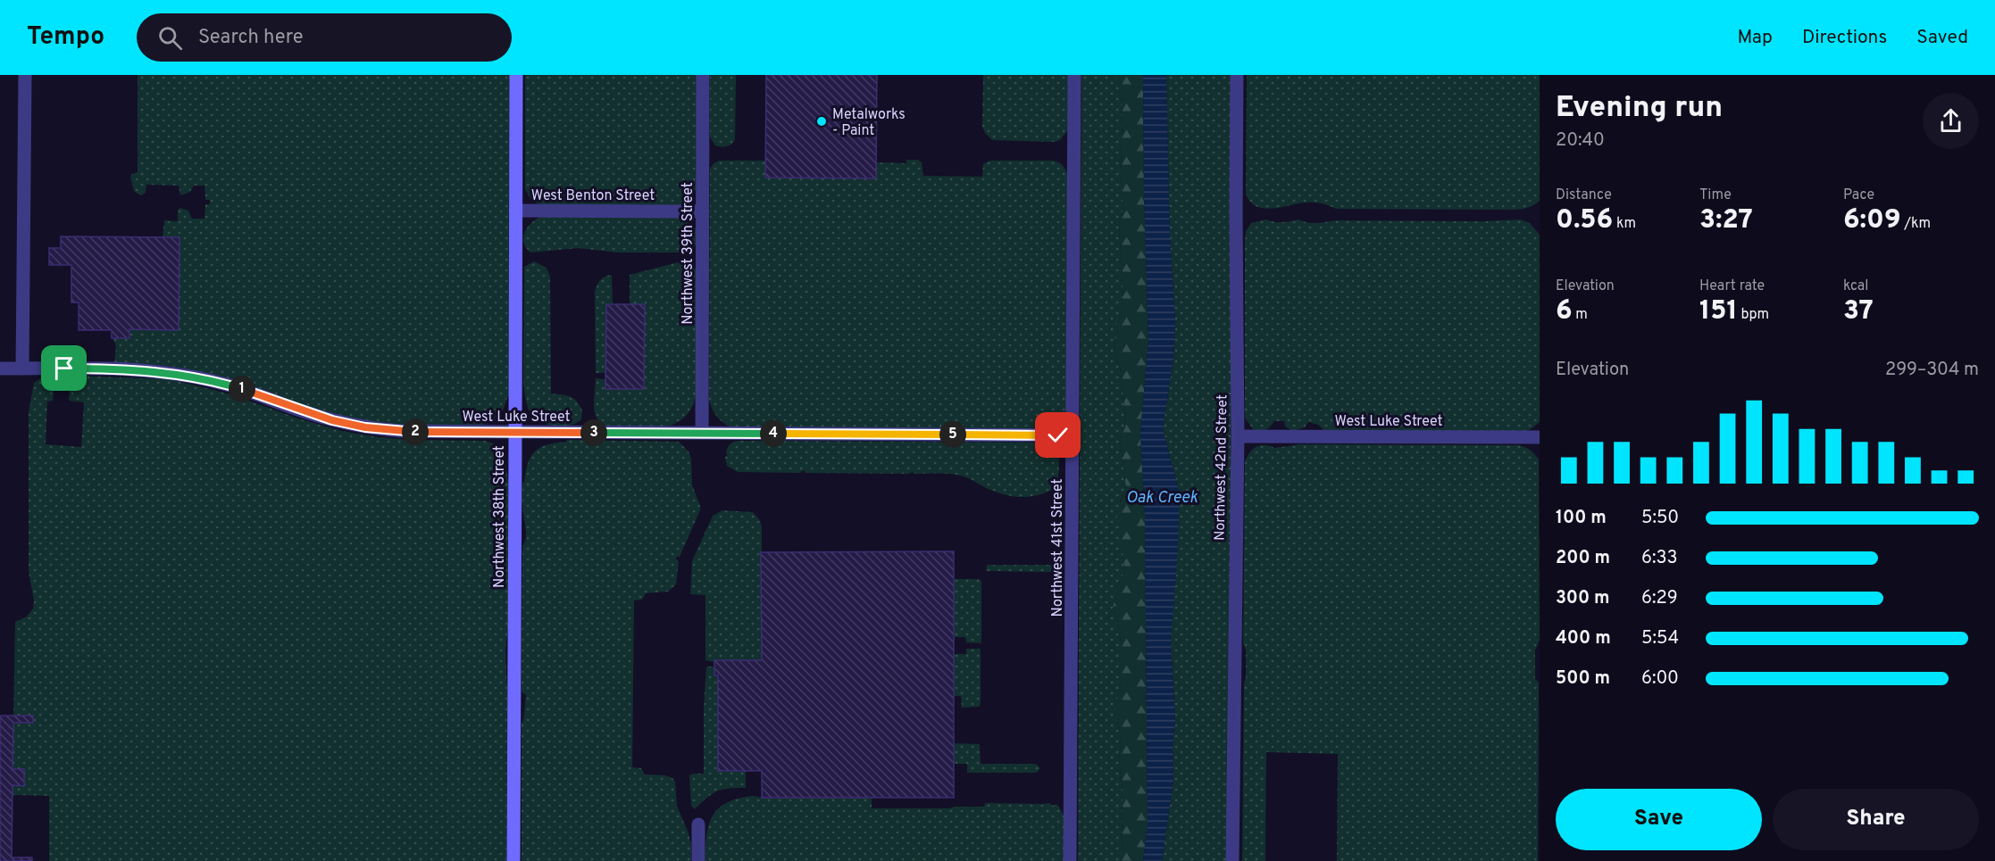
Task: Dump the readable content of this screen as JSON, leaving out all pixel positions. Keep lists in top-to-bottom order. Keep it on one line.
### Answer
{"streets":{"street":["West Benton Street","Northwest 39th Street","West Luke Street","Northwest 42nd Street","Northwest 38th Street","Northwest 41st Street"]},"crossings":[["West Benton Street","Northwest 39th Street"],["West Benton Street","Northwest 38th Street"],["Northwest 39th Street","West Luke Street"],["West Luke Street","Northwest 42nd Street"],["West Luke Street","Northwest 38th Street"],["West Luke Street","Northwest 41st Street"]],"water":["Oak Creek"],"places":["Metalworks - Paint"],"page":{"header":"Tempo","search":"Search here","nav":["Map","Directions","Saved"],"heading":["Evening run","20:40"],"stats":[["Distance","0.56 km"],["Time","3:27"],["Pace","6:09 /km"],["Elevation","6 m"],["Heart rate","151 bpm"],["kcal","37"]],"chart":["Elevation","299–304 m"],"pins":["1","2","3","4","5"],"list":[{"name":"100 m","note":"5:50"},{"name":"200 m","note":"6:33"},{"name":"300 m","note":"6:29"},{"name":"400 m","note":"5:54"},{"name":"500 m","note":"6:00"}],"buttons":["Save","Share"]}}
